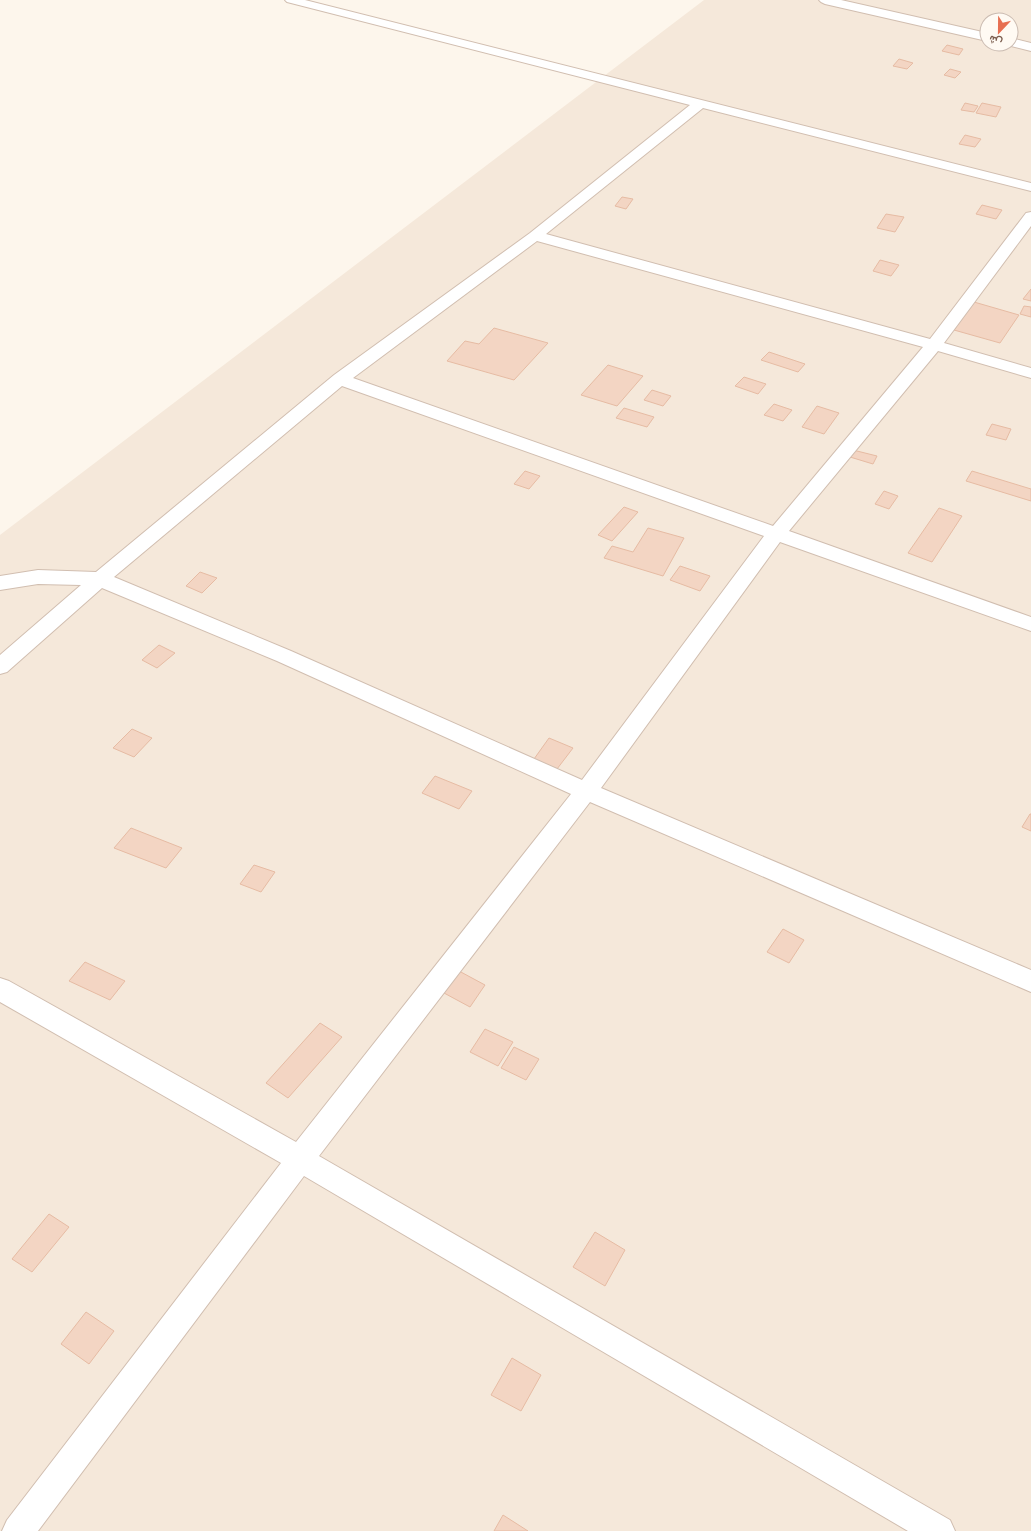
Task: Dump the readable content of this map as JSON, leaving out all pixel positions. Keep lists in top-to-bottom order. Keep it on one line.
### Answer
{"north":"bottom"}
